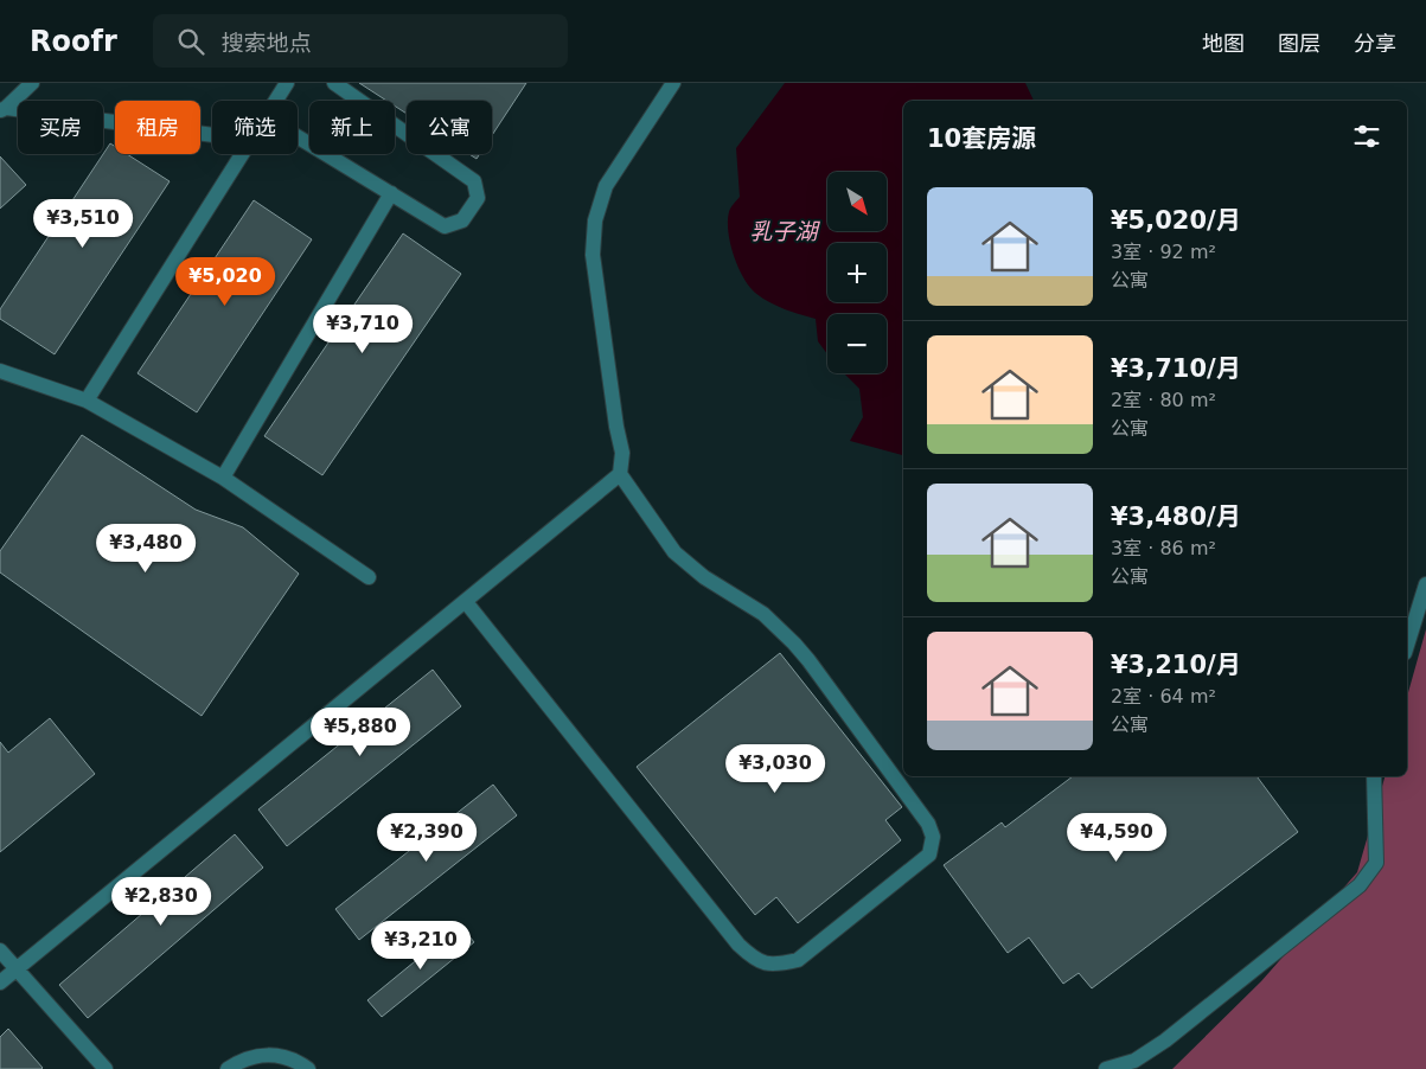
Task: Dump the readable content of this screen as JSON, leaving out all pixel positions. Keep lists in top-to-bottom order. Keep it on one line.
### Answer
{"water":["乳子湖"],"north":"bottom right","page":{"header":"Roofr","search":"搜索地点","nav":["地图","图层","分享"],"chip":["买房","租房","筛选","新上","公寓"],"heading":"10套房源","map_buttons":["+","−"],"list":[{"name":"¥5,020/月","note":"3室 · 92 m² · 公寓"},{"name":"¥3,710/月","note":"2室 · 80 m² · 公寓"},{"name":"¥3,480/月","note":"3室 · 86 m² · 公寓"},{"name":"¥3,210/月","note":"2室 · 64 m² · 公寓"}],"price":["¥3,510","¥5,020","¥3,710","¥3,480","¥5,880","¥3,030","¥2,390","¥4,590","¥2,830","¥3,210"]}}
